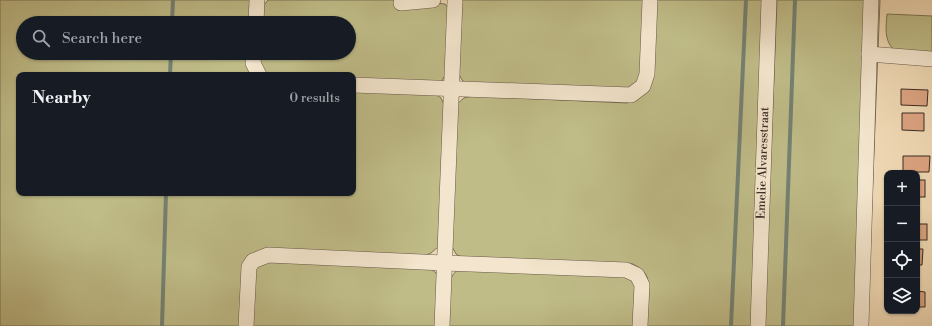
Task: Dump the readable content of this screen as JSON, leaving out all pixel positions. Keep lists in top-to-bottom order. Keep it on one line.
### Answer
{"streets":{"street":["Emelie Alvaresstraat"]},"page":{"search":"Search here","heading":["Nearby","0 results"],"map_buttons":["+","−"]}}
